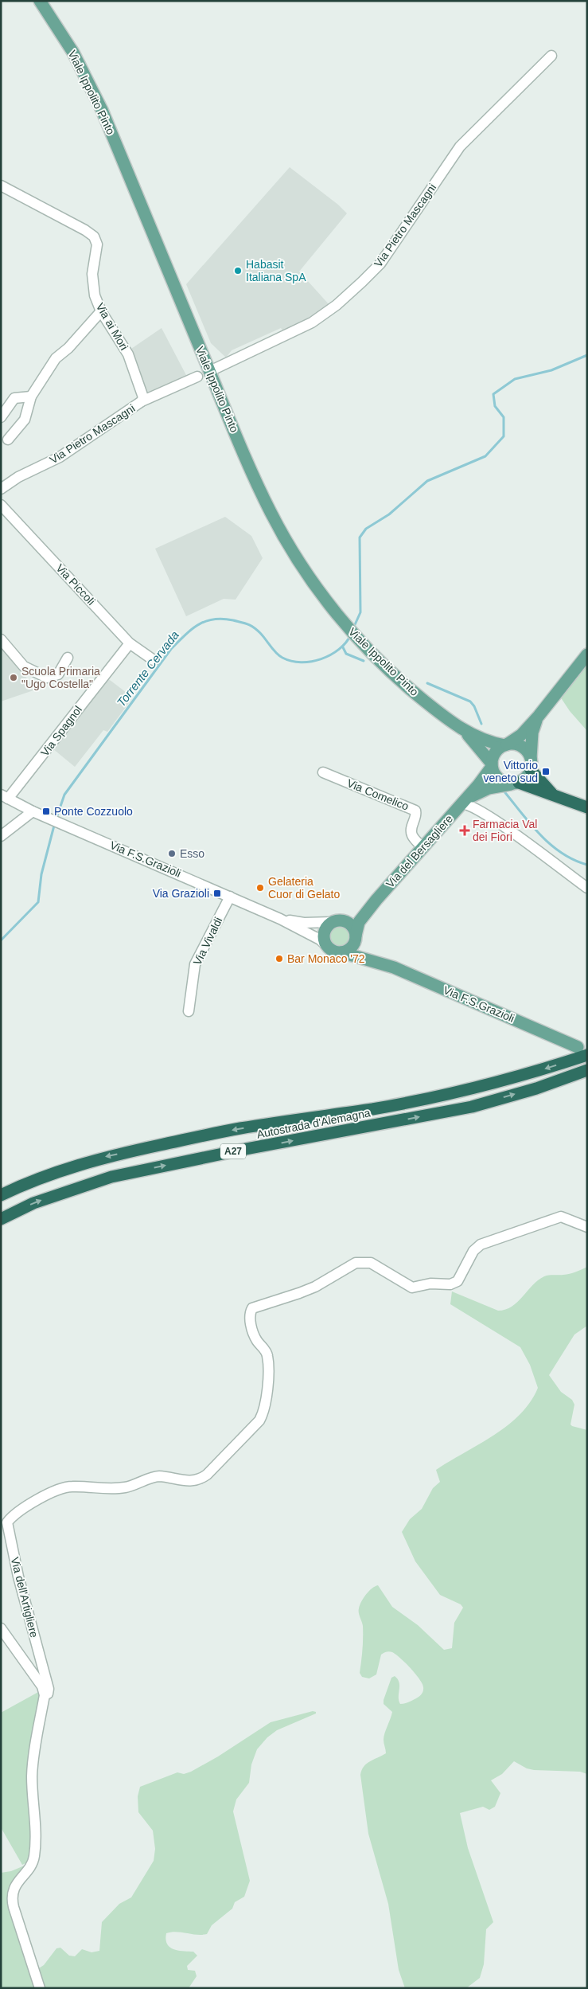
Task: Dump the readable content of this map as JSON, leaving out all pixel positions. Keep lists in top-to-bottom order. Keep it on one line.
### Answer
{"streets":{"highway":["Autostrada d'Alemagna","A27"],"main road":["Viale Ippolito Pinto","Via del Bersagliere","Via F.S.Grazioli"],"street":["Via Pietro Mascagni","Via ai Mori","Via Piccoli","Via Spagnol","Via Comelico","Via Vivaldi","Via dell'Artigliere"]},"crossings":[["Viale Ippolito Pinto","Via Pietro Mascagni"],["Viale Ippolito Pinto","Via del Bersagliere"],["Via Pietro Mascagni","Via ai Mori"],["Via Piccoli","Via Spagnol"],["Via Spagnol","Via F.S.Grazioli"],["Via Comelico","Via del Bersagliere"],["Via del Bersagliere","Via F.S.Grazioli"],["Via F.S.Grazioli","Via Vivaldi"]],"water":["Torrente Cervada"],"places":{"other":["Habasit Italiana SpA","Scuola Primaria \"Ugo Costella\"","Esso","Gelateria Cuor di Gelato","Bar Monaco '72"],"transit":["Vittorio veneto sud","Ponte Cozzuolo","Via Grazioli"],"health":["Farmacia Val dei Fiori"]}}
